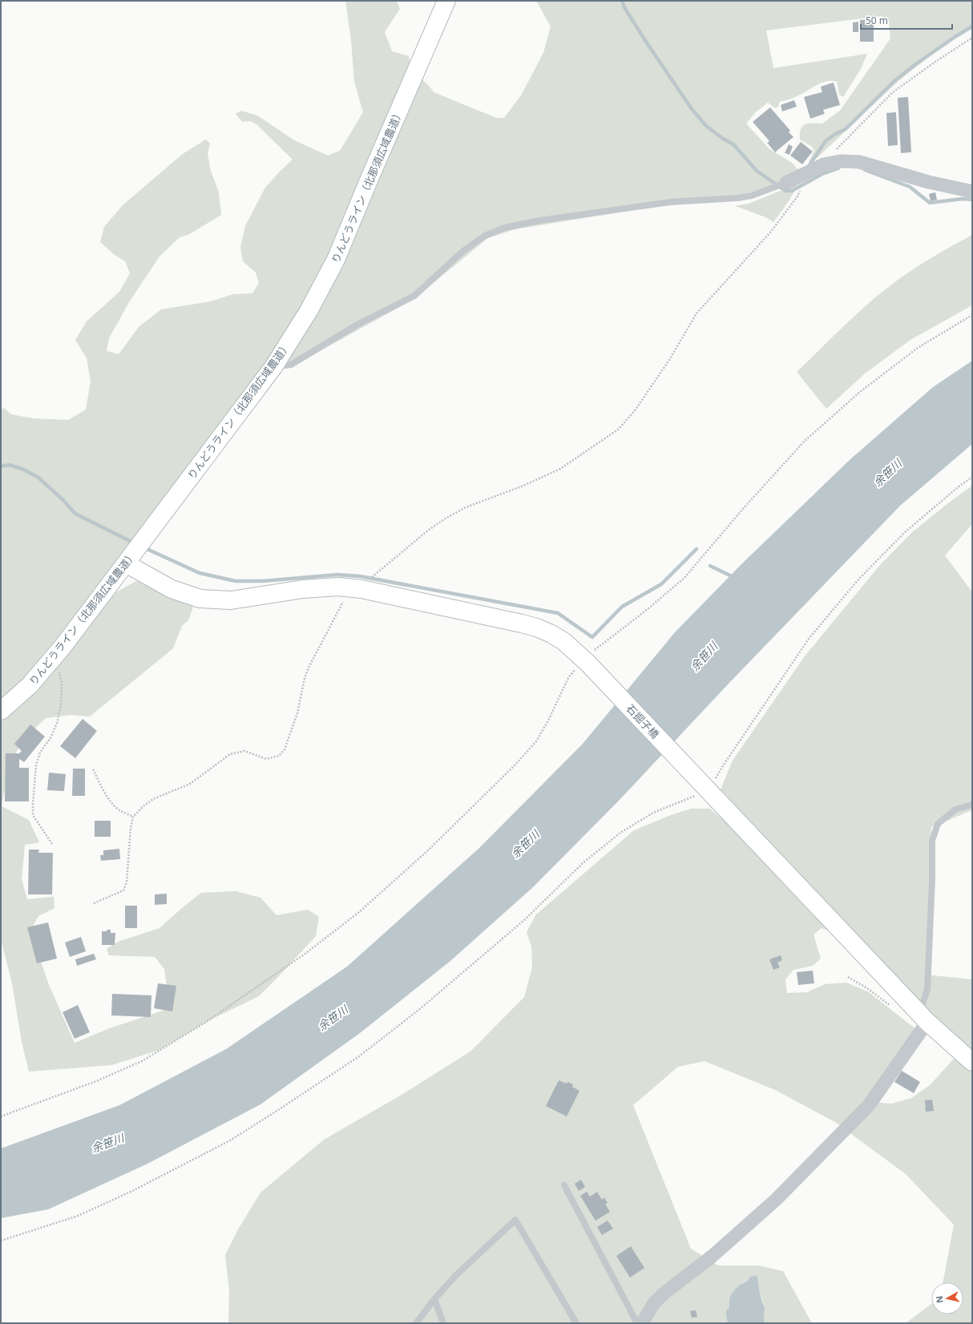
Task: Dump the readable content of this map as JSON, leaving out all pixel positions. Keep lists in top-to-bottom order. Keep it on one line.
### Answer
{"streets":{"street":["りんどうライン（北那須広域農道）","石掘子橋"]},"crossings":[["りんどうライン（北那須広域農道）","石掘子橋"]],"water":["余笹川"],"scale_bar":"50 m","north":"left"}
